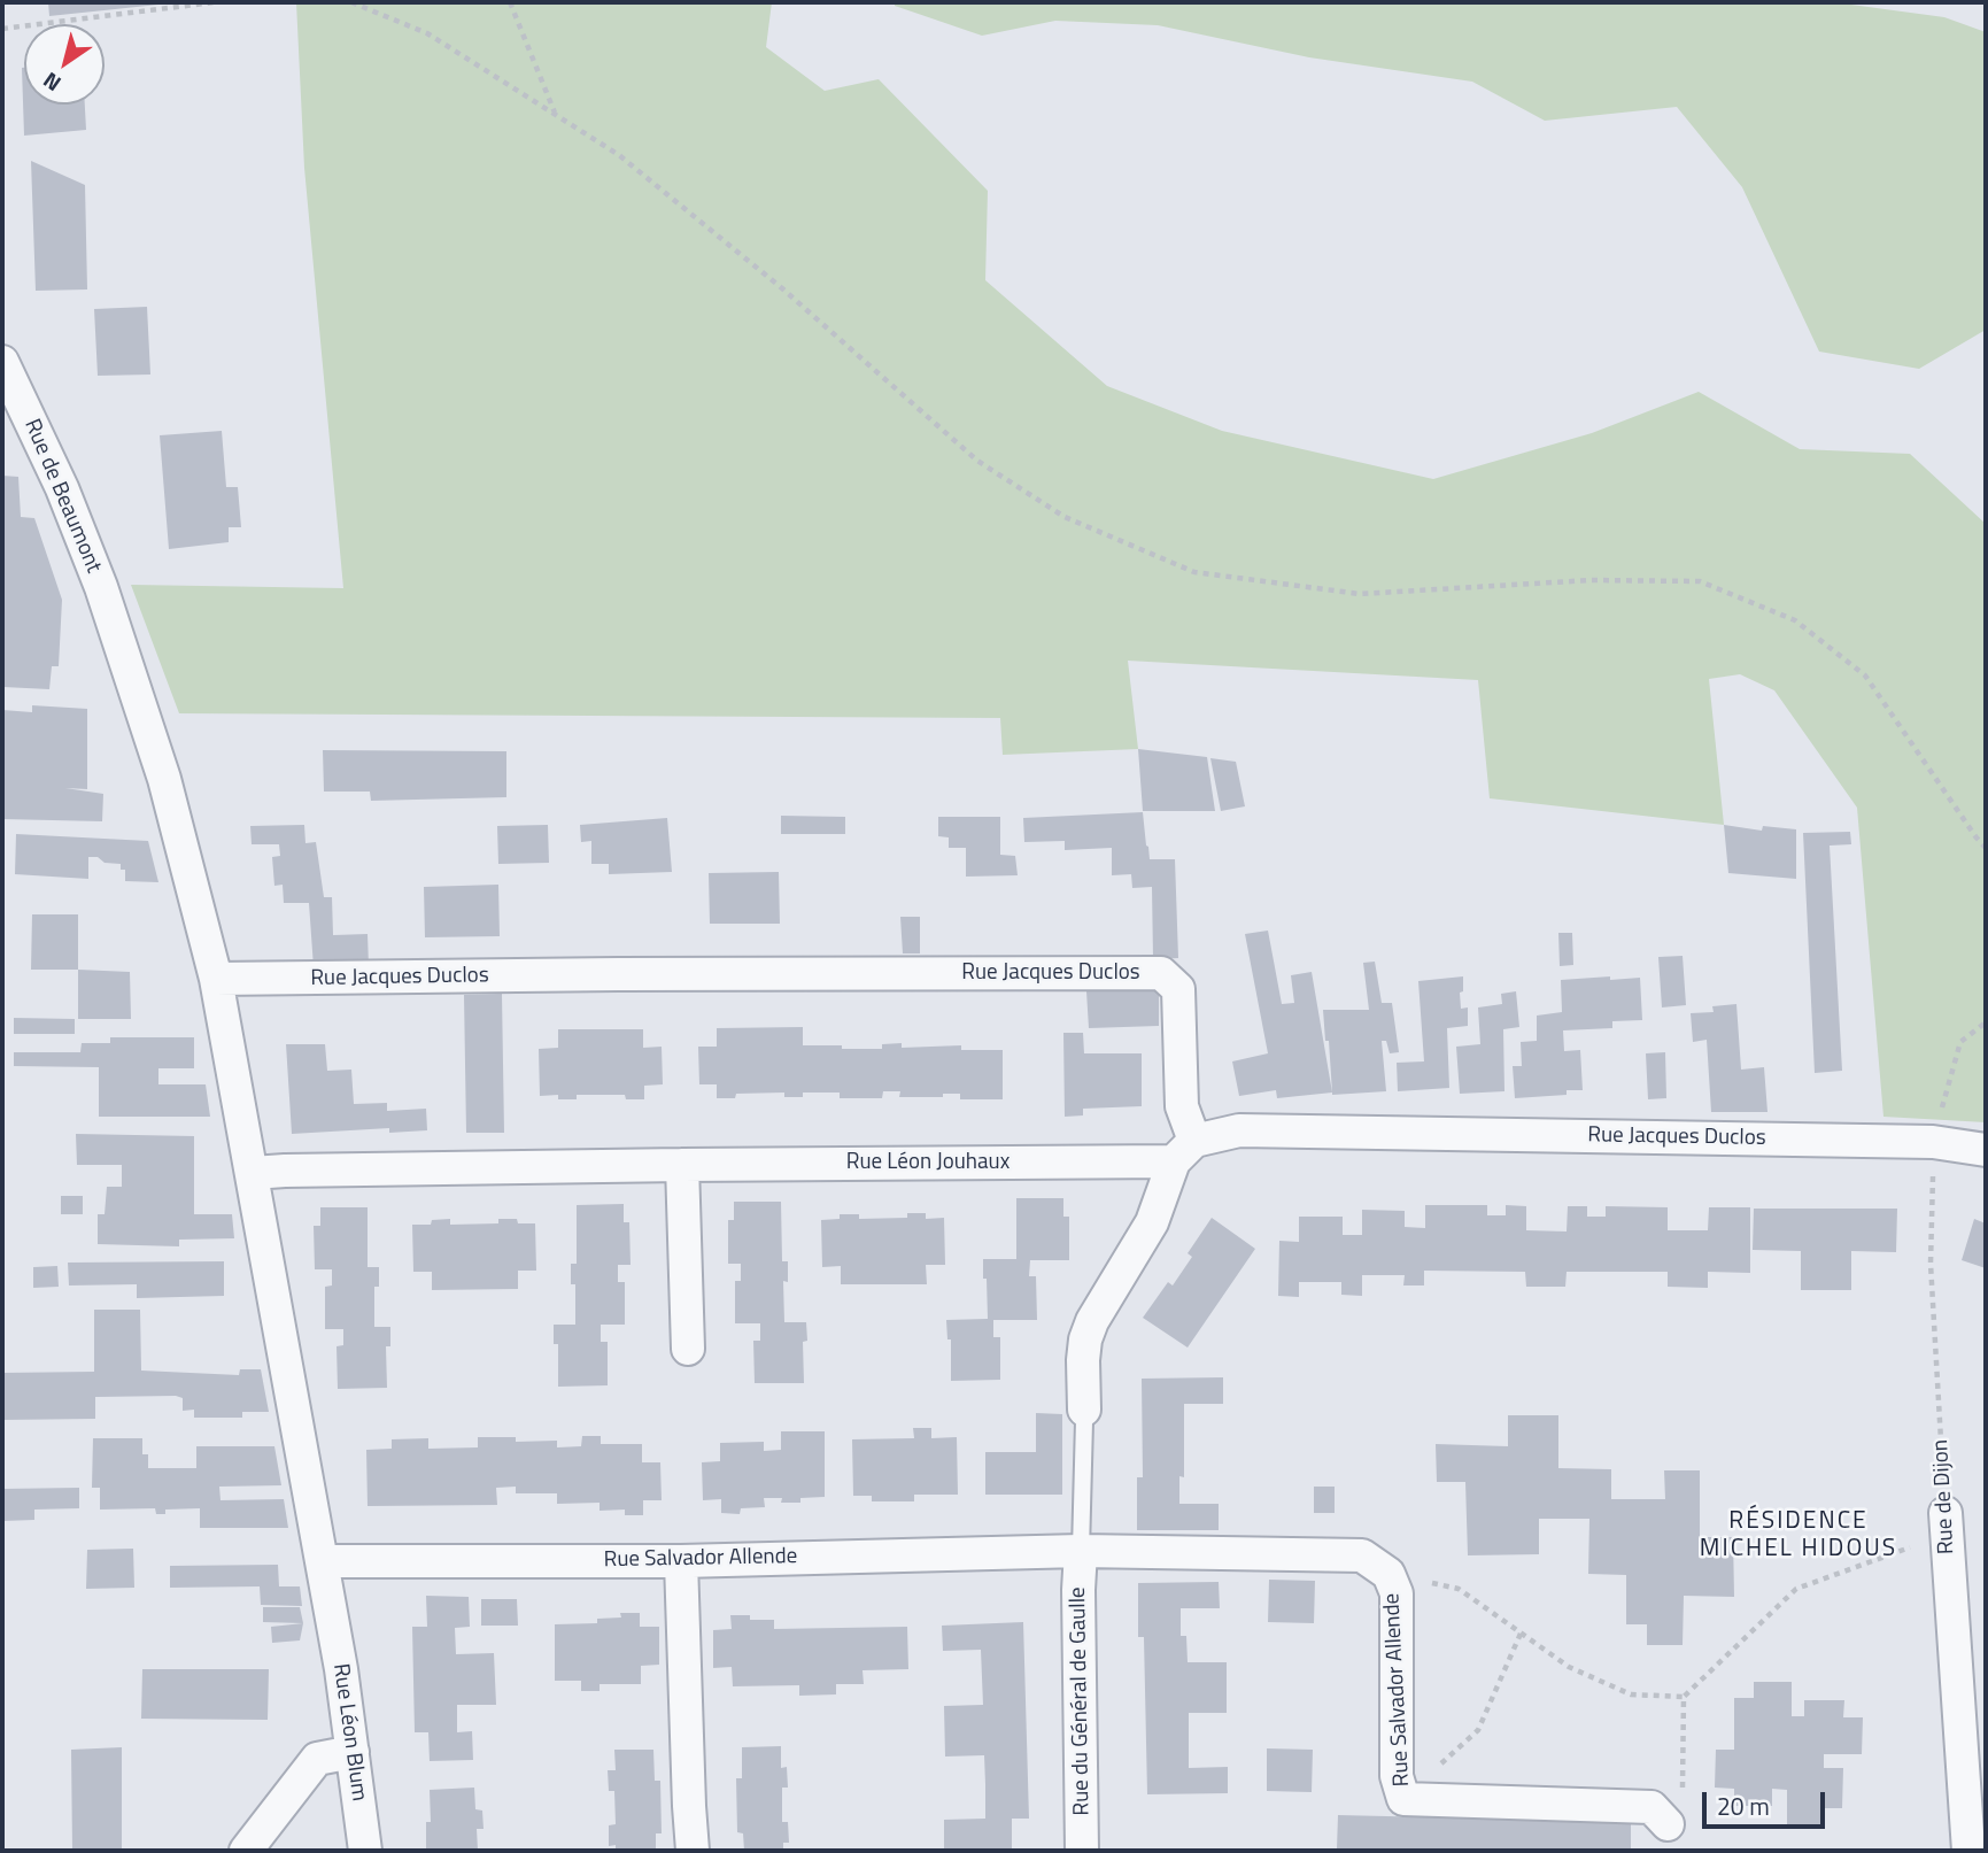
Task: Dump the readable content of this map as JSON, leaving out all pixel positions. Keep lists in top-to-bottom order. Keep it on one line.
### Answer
{"streets":{"street":["Rue de Beaumont","Rue Jacques Duclos","Rue Léon Jouhaux","Rue de Dijon","Rue Salvador Allende","Rue du Général de Gaulle","Rue Léon Blum"]},"crossings":[["Rue de Beaumont","Rue Jacques Duclos"],["Rue de Beaumont","Rue Léon Jouhaux"],["Rue de Beaumont","Rue Léon Blum"],["Rue Jacques Duclos","Rue Léon Jouhaux"],["Rue Jacques Duclos","Rue de Dijon"],["Rue Léon Jouhaux","Rue Léon Blum"],["Rue Salvador Allende","Rue du Général de Gaulle"],["Rue Salvador Allende","Rue Léon Blum"]],"districts":["RÉSIDENCE MICHEL HIDOUS"],"scale_bar":"20 m","north":"bottom left"}
